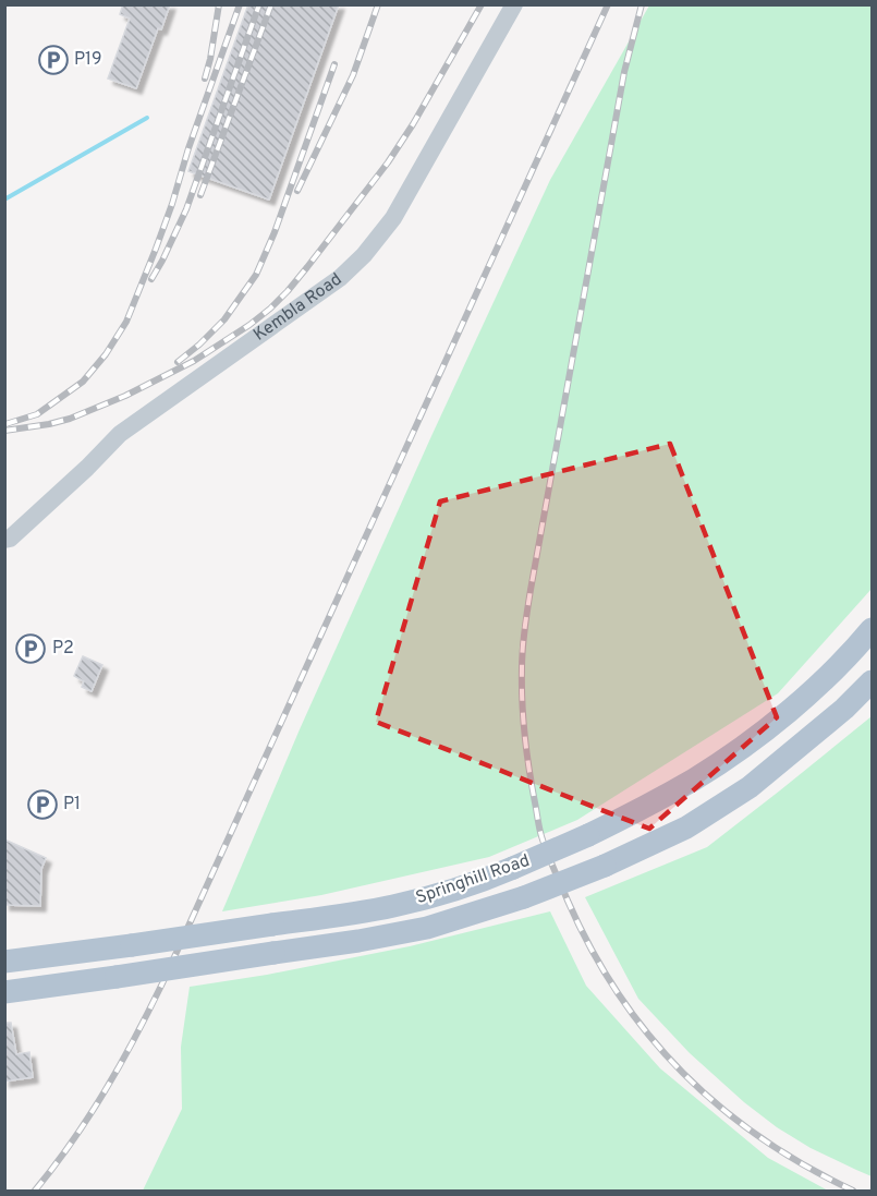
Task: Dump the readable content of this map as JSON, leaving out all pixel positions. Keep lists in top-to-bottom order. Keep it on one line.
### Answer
{"streets":{"main road":["Springhill Road"],"street":["Kembla Road"]},"places":{"parking":["P19","P2","P1"]}}
